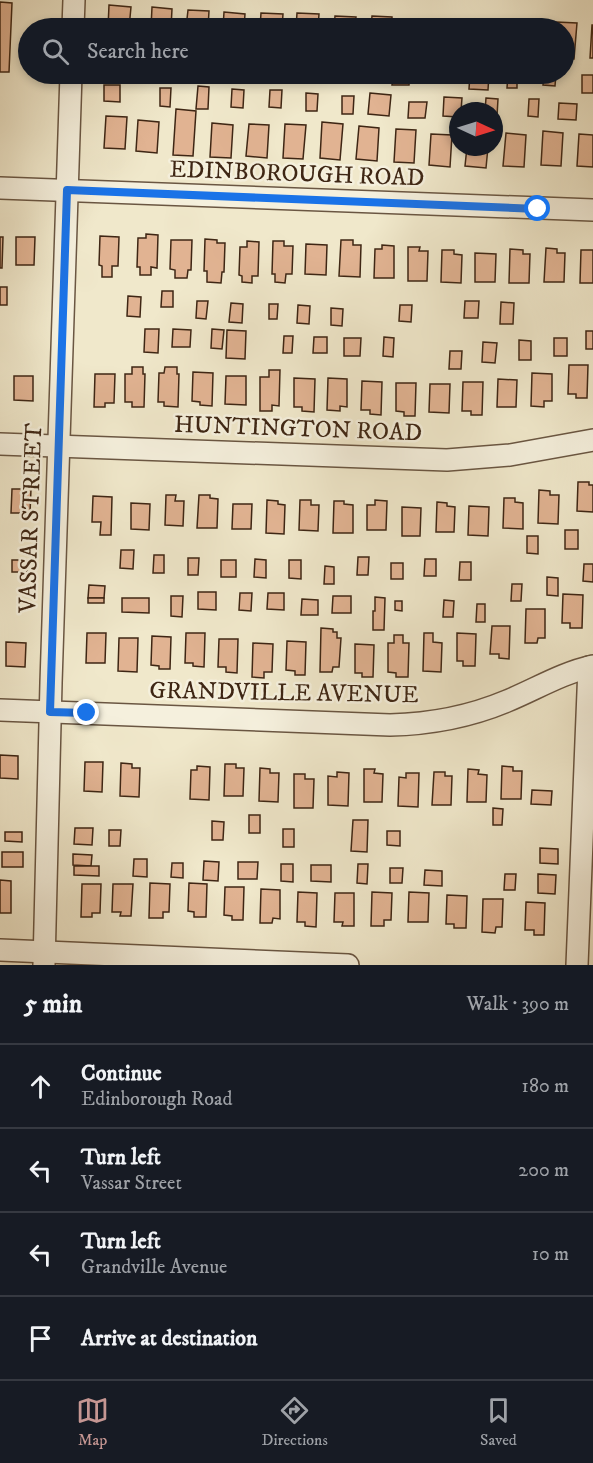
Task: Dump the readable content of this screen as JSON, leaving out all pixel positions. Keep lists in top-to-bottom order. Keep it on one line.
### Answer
{"streets":{"street":["EDINBOROUGH ROAD","HUNTINGTON ROAD","VASSAR STREET","GRANDVILLE AVENUE"]},"crossings":[["EDINBOROUGH ROAD","VASSAR STREET"],["HUNTINGTON ROAD","VASSAR STREET"],["VASSAR STREET","GRANDVILLE AVENUE"]],"north":"right","page":{"search":"Search here","heading":["5 min","Walk · 390 m"],"list":[["Continue","Edinborough Road","180 m"],["Turn left","Vassar Street","200 m"],["Turn left","Grandville Avenue","10 m"],"Arrive at destination"],"nav":["Map","Directions","Saved"]}}
